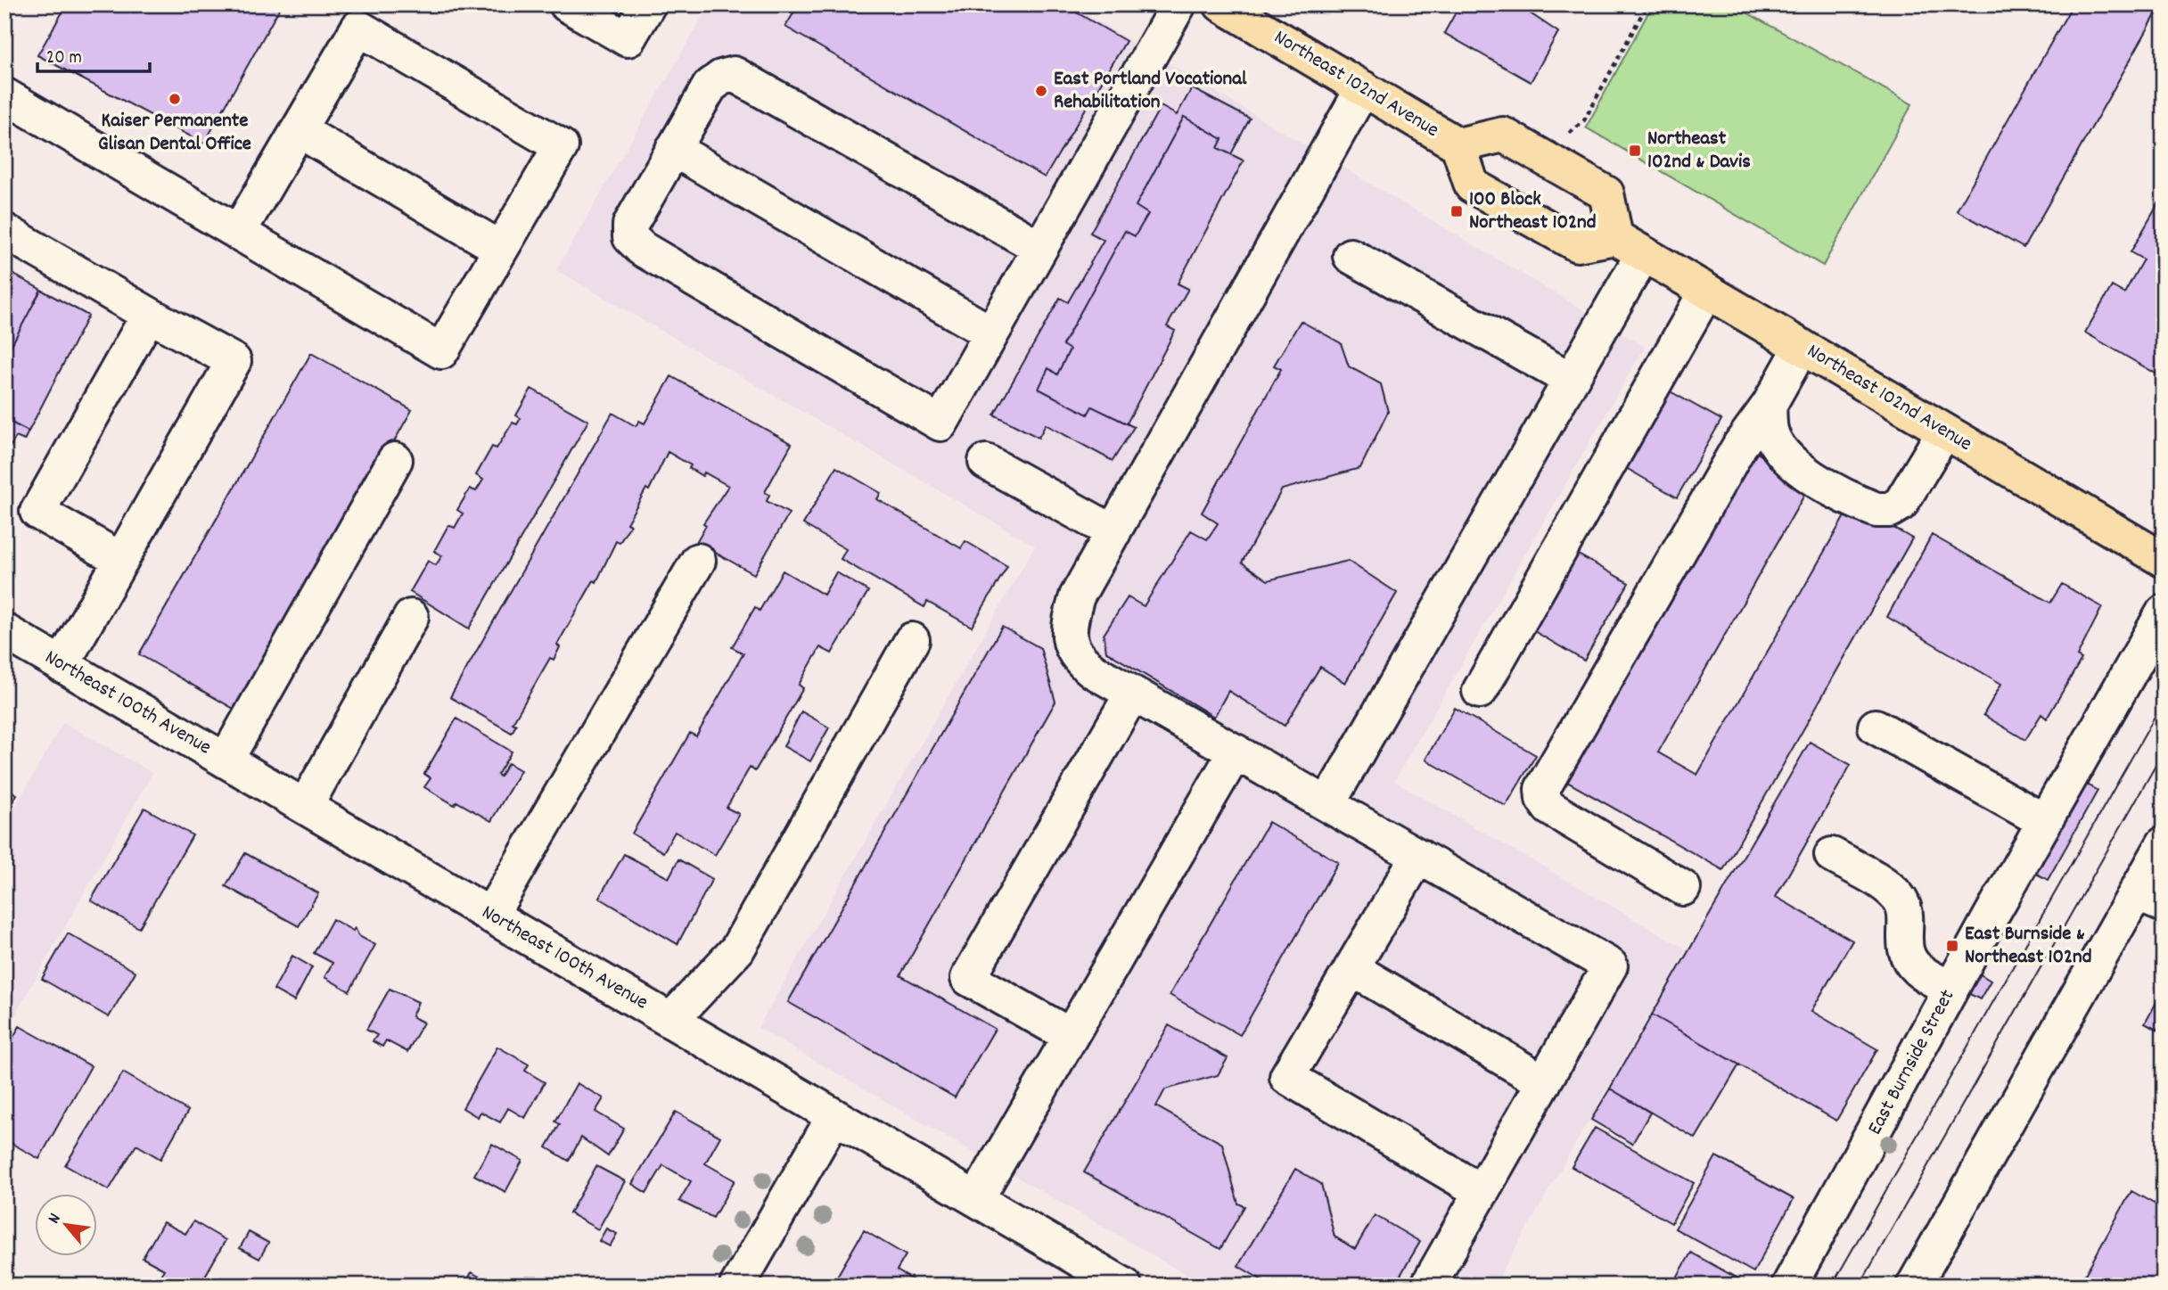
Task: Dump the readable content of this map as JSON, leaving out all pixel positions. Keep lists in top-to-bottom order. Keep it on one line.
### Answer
{"streets":{"main road":["Northeast 102nd Avenue"],"street":["Northeast 100th Avenue","East Burnside Street"]},"places":{"other":["East Portland Vocational Rehabilitation","Kaiser Permanente Glisan Dental Office"],"transit":["Northeast 102nd & Davis","100 Block Northeast 102nd","East Burnside & Northeast 102nd"]},"scale_bar":"20 m","north":"top left"}
